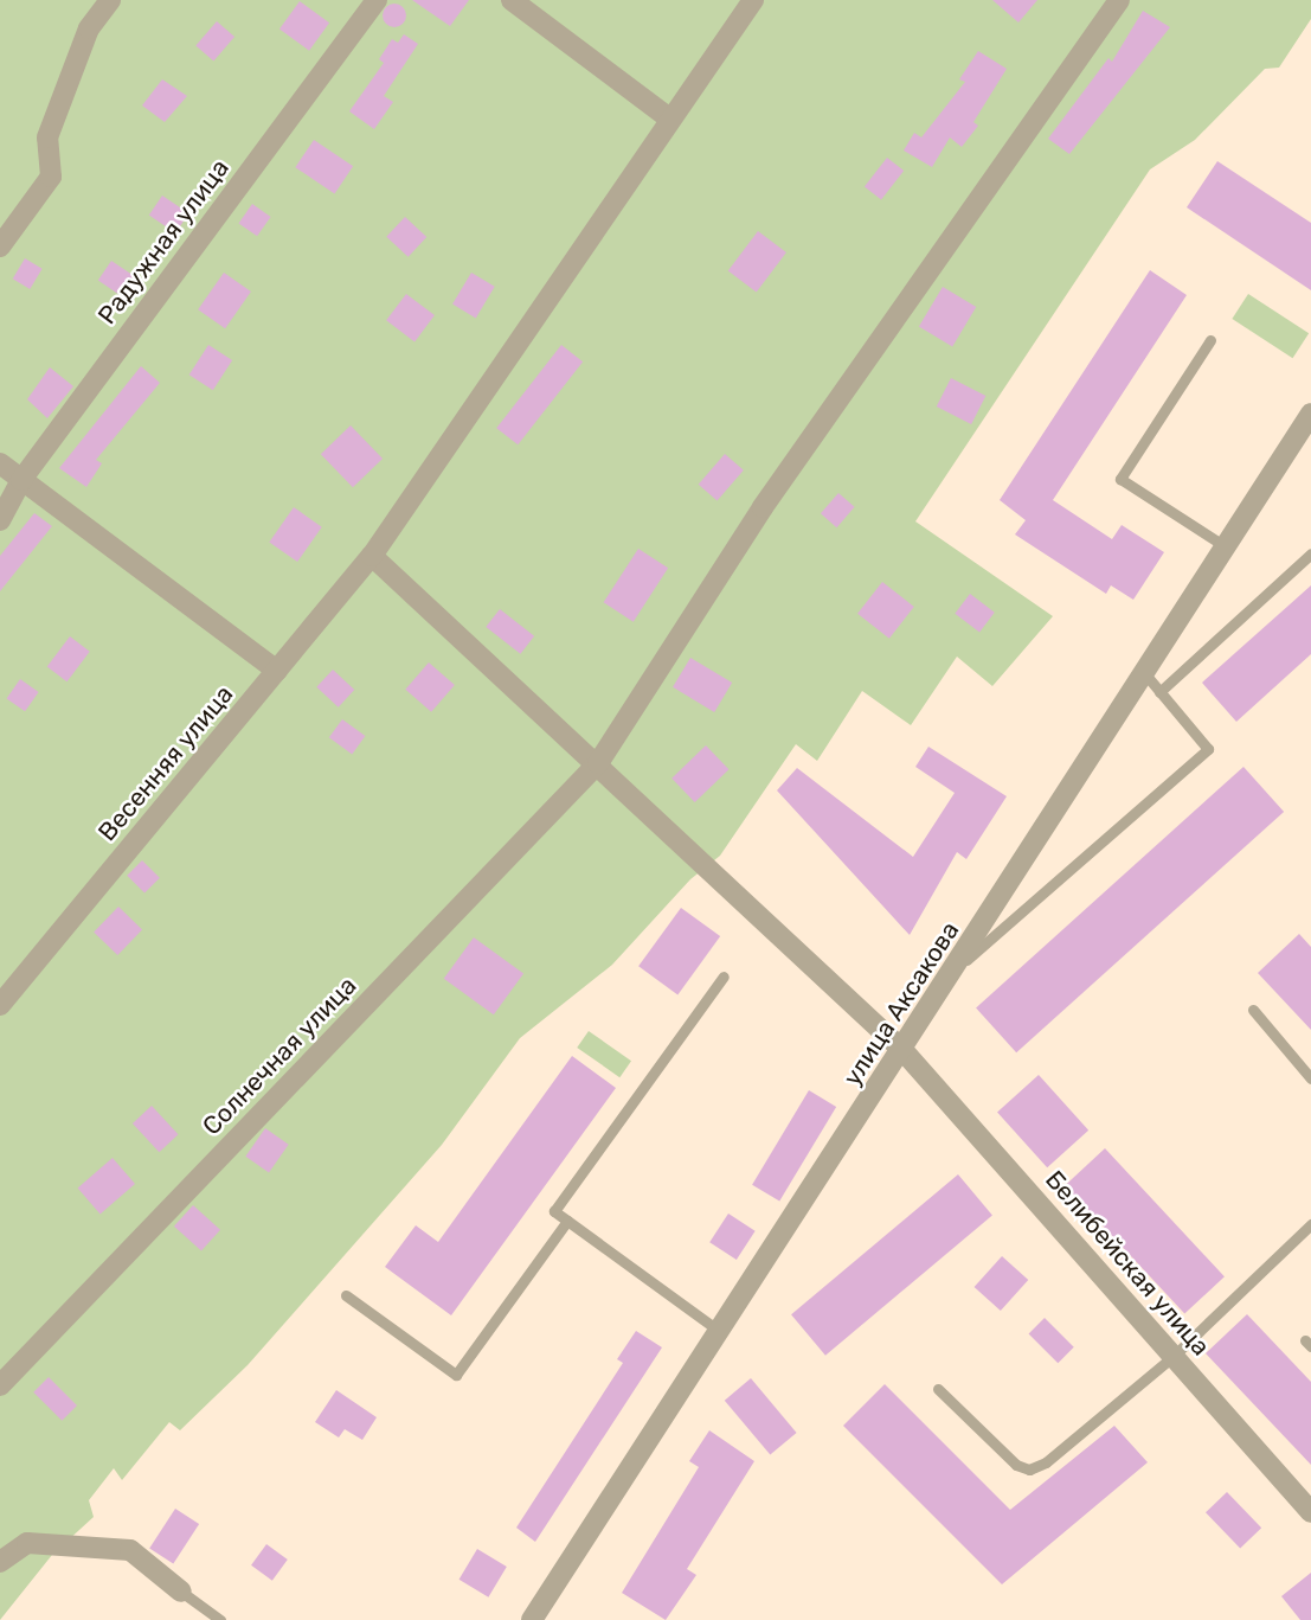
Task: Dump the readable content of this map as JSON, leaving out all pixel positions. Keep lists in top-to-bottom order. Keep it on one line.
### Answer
{"streets":{"street":["Радужная улица","Весенняя улица","улица Аксакова","Солнечная улица","Белибейская улица"]},"crossings":[["Весенняя улица","Белибейская улица"],["улица Аксакова","Белибейская улица"],["Солнечная улица","Белибейская улица"]]}
